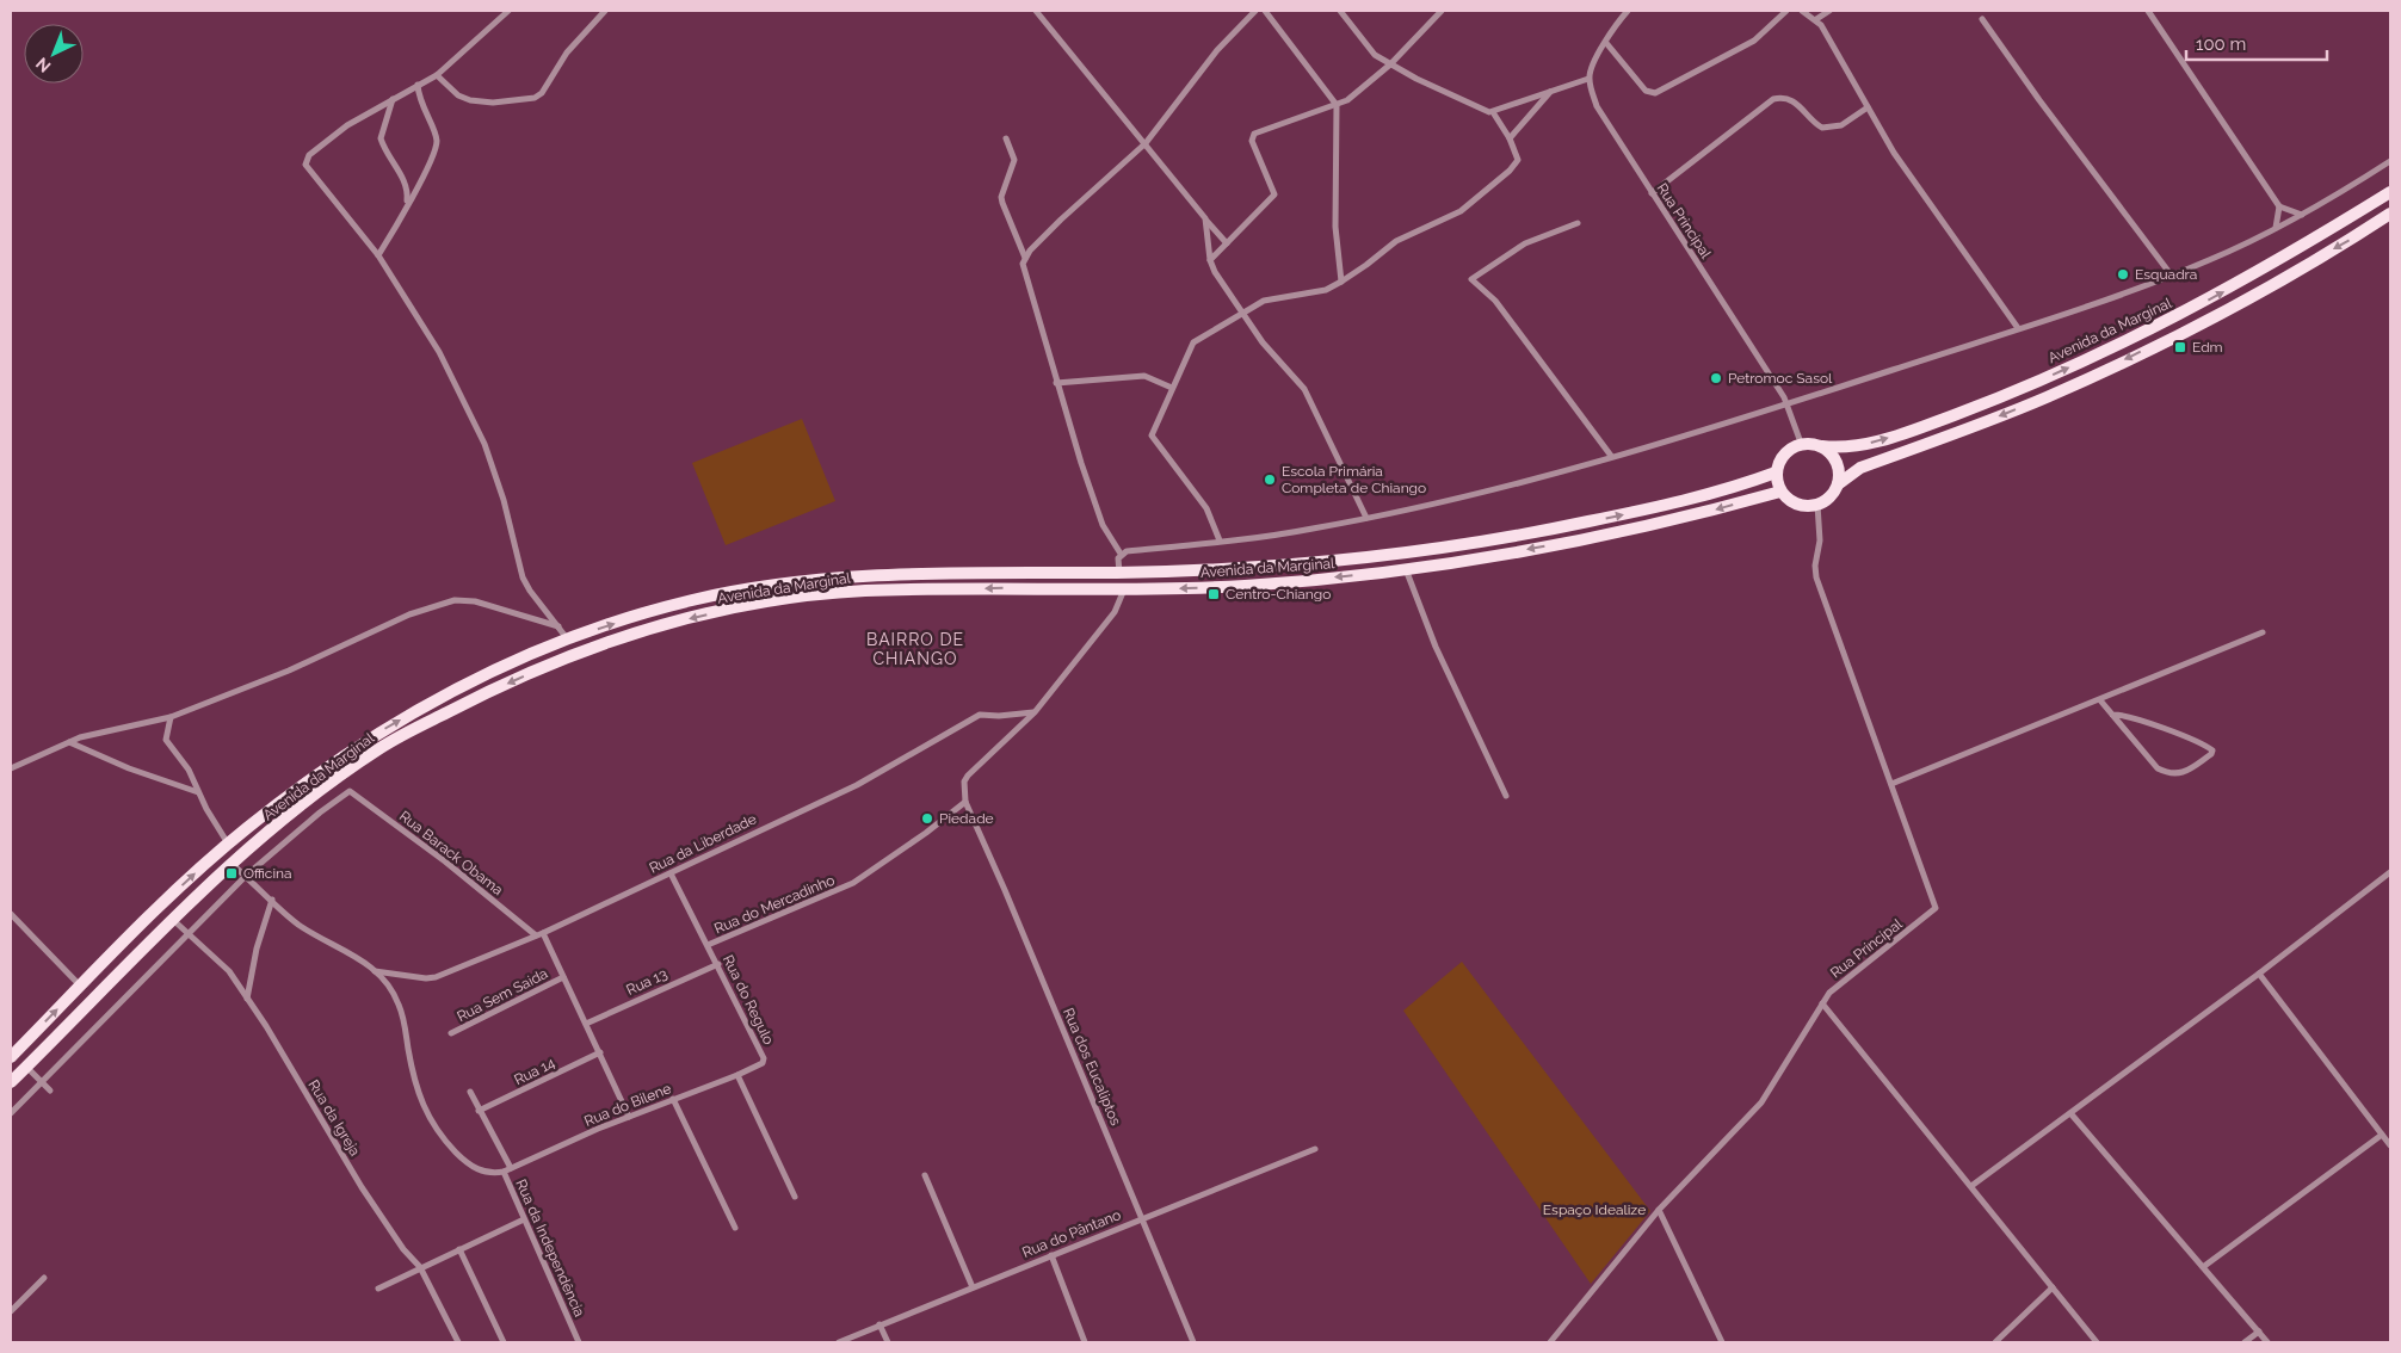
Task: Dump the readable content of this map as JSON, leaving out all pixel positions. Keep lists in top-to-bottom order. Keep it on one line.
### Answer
{"streets":{"main road":["Avenida da Marginal"],"street":["Rua Principal","Rua da Liberdade","Rua Barack Obama","Rua do Mercadinho","Rua 13","Rua Sem Saida","Rua do Regulo","Rua dos Eucaliptos","Rua 14","Rua do Bilene","Rua da Igreja","Rua do Pântano","Rua da Independência"]},"crossings":[["Rua Principal","Avenida da Marginal"],["Avenida da Marginal","Rua da Igreja"],["Avenida da Marginal","Rua da Independência"],["Rua da Liberdade","Rua Barack Obama"],["Rua da Liberdade","Rua do Regulo"],["Rua da Liberdade","Rua da Independência"],["Rua Barack Obama","Rua da Independência"],["Rua do Mercadinho","Rua do Regulo"],["Rua do Mercadinho","Rua dos Eucaliptos"],["Rua 13","Rua do Regulo"],["Rua do Regulo","Rua do Bilene"],["Rua dos Eucaliptos","Rua do Pântano"],["Rua do Bilene","Rua da Independência"]],"districts":["BAIRRO DE CHIANGO"],"parks":["Espaço Idealize"],"places":{"other":["Esquadra","Petromoc Sasol","Escola Primária Completa de Chiango","Piedade"],"transit":["Edm","Centro-Chiango","Officina"]},"scale_bar":"100 m","north":"bottom left"}
